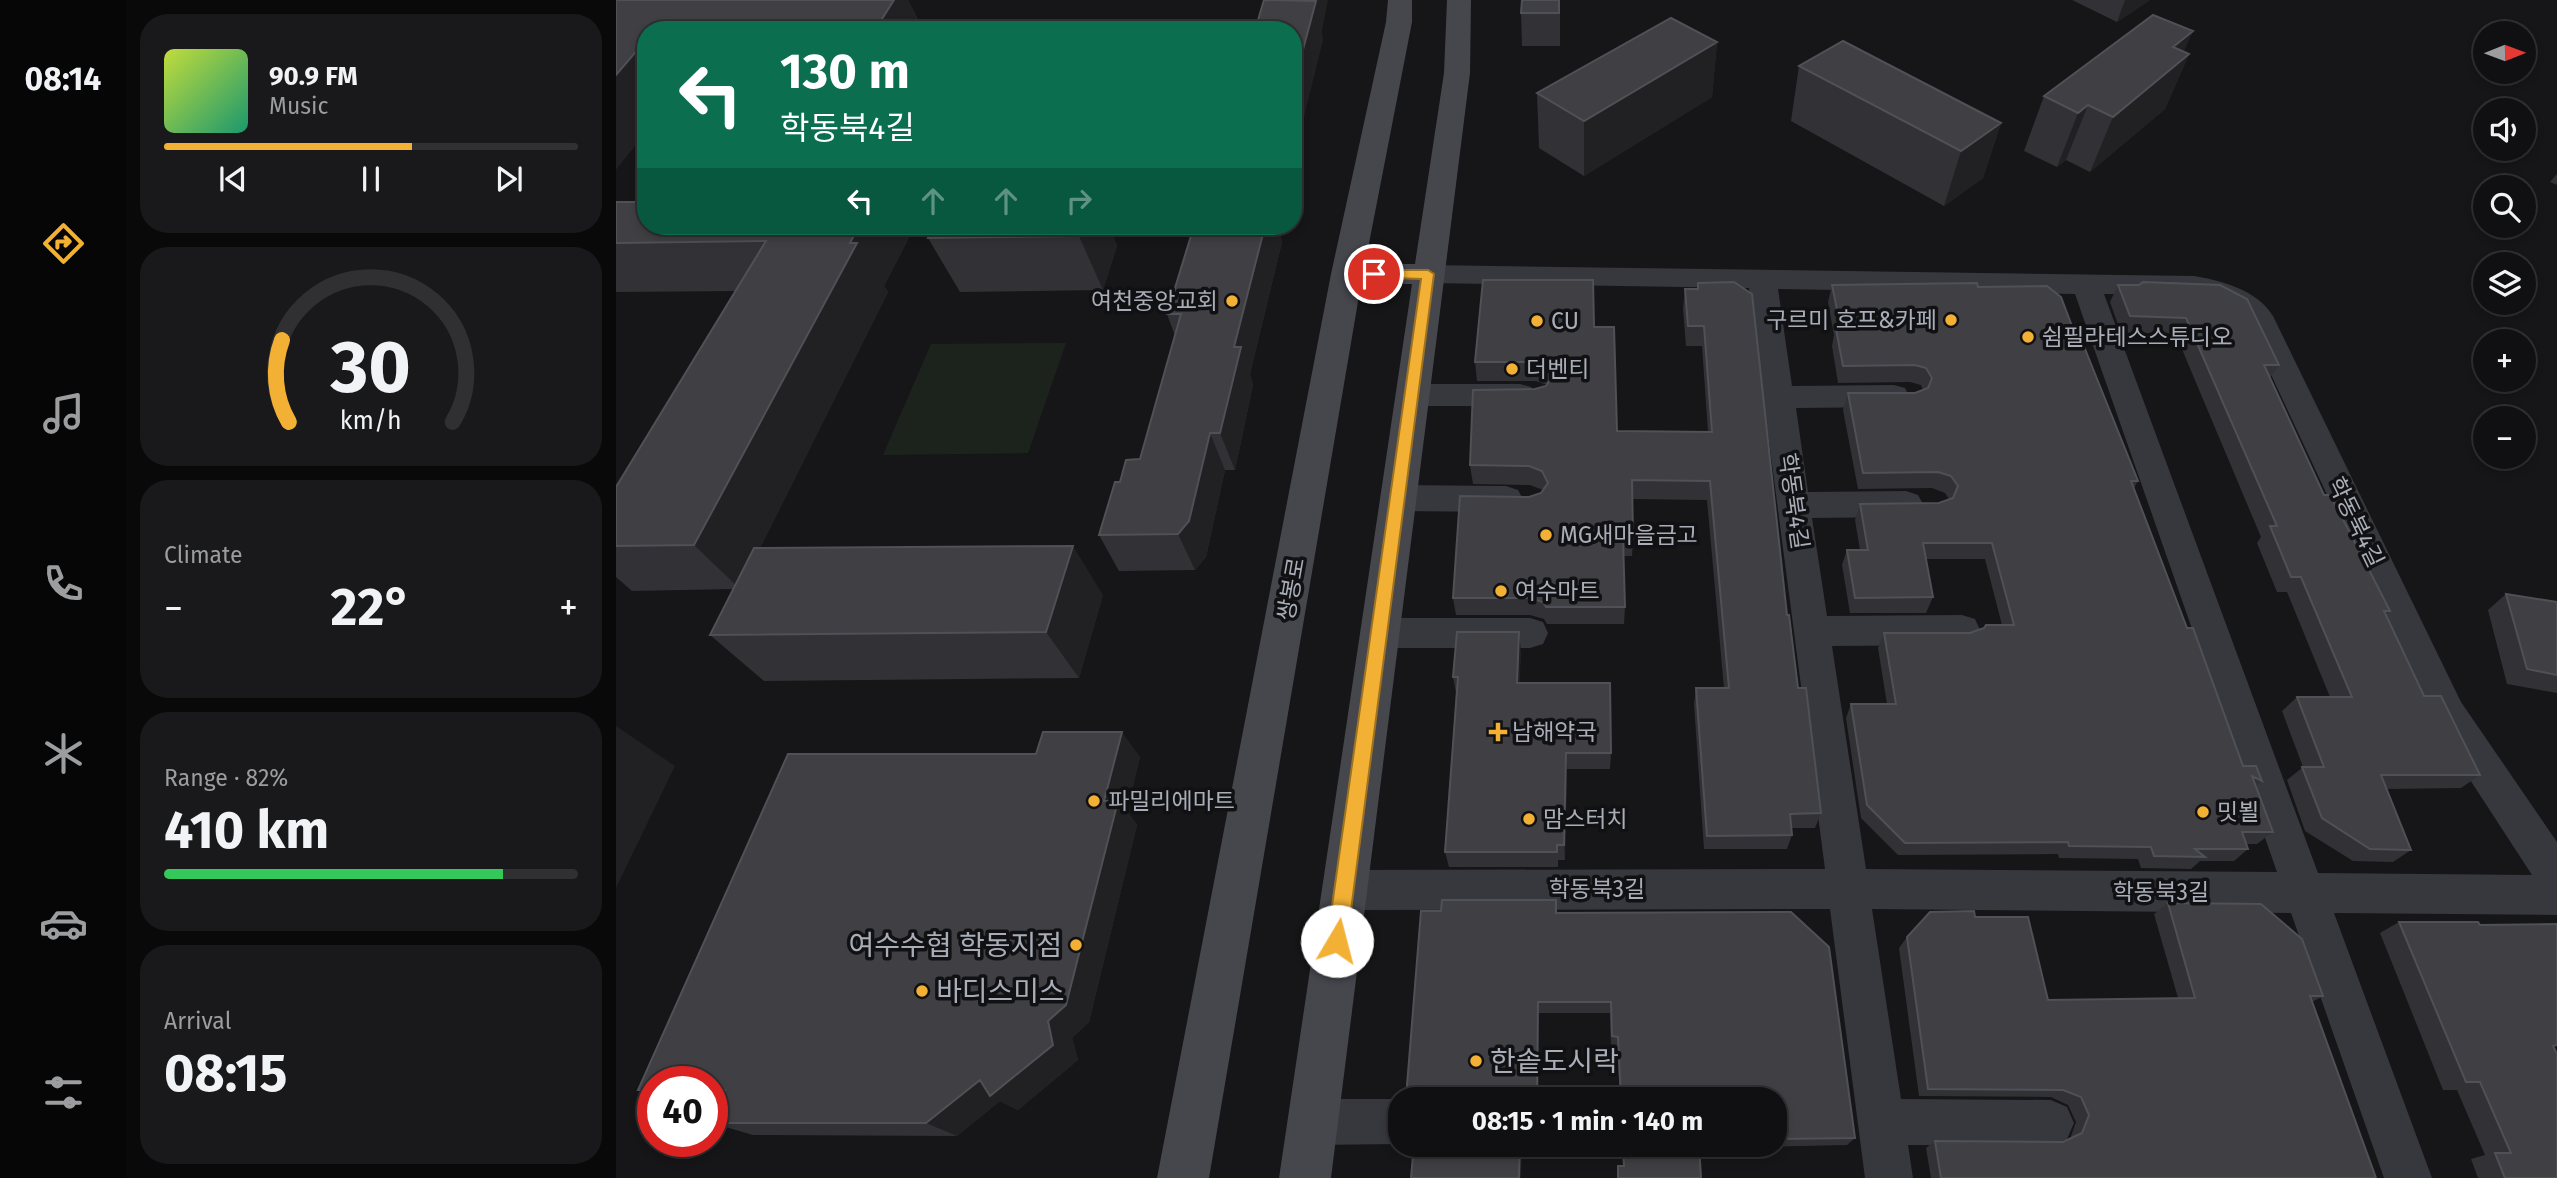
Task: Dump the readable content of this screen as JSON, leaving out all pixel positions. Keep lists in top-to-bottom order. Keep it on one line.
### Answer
{"streets":{"street":["학동북4길","쌍봉로","학동북3길"]},"crossings":[["학동북4길","쌍봉로"],["학동북4길","학동북3길"]],"places":{"other":["여천중앙교회","구르미 호프&카페","CU","쉼필라테스스튜디오","더벤티","MG새마을금고","여수마트","파밀리에마트","밋뵐","맘스터치","여수수협 학동지점","바디스미스","한솥도시락"],"health":["남해약국"]},"north":"right","page":{"tabs":"08:14","map_buttons":["+","−"],"turn":["130 m","학동북4길"],"song":["90.9 FM","Music"],"tile":["Climate",["Range · 82%","410 km"],["Arrival","08:15"]],"heat":["−","22°","+"],"limit":"40","trip":"08:15 · 1 min · 140 m","gauge":["30","km/h"]}}
